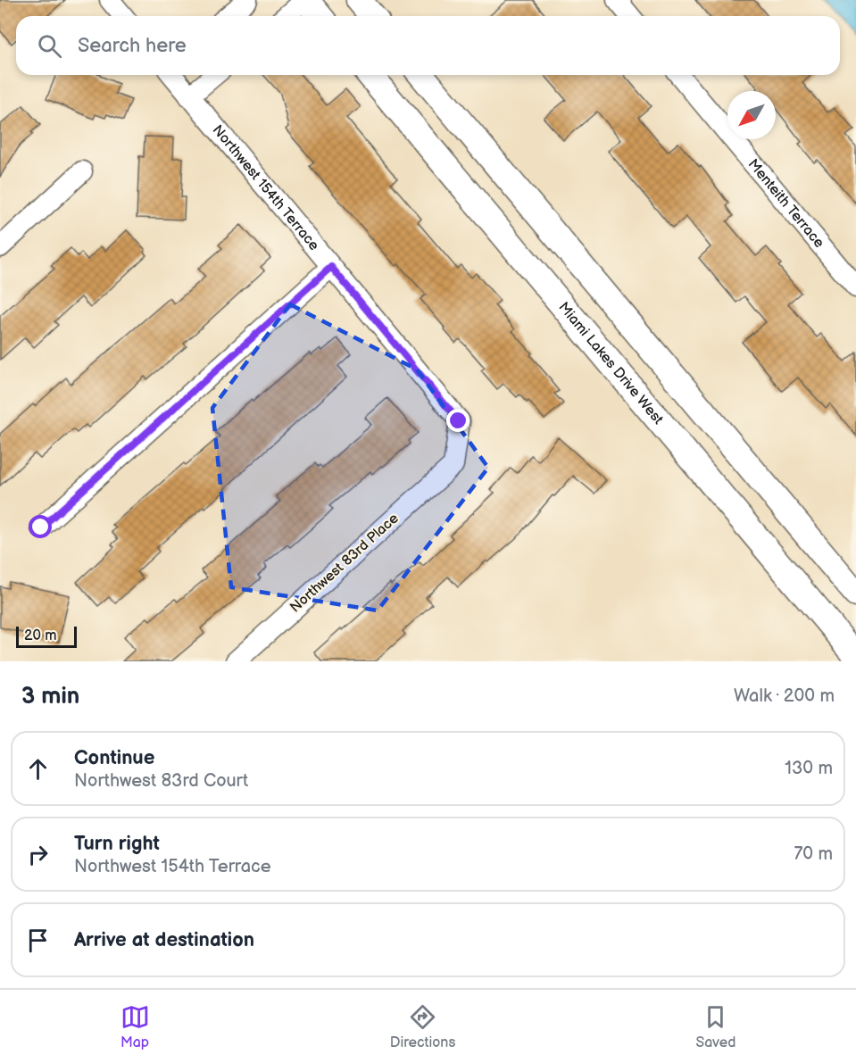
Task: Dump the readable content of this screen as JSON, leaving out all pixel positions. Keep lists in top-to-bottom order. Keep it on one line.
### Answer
{"streets":{"main road":["Miami Lakes Drive West"],"street":["Northwest 154th Terrace","Menteith Terrace","Northwest 83rd Place"]},"crossings":[["Northwest 154th Terrace","Northwest 83rd Place"]],"scale_bar":"20 m","north":"bottom left","page":{"search":"Search here","scale":"20 m","heading":["3 min","Walk · 200 m"],"list":[["Continue","Northwest 83rd Court","130 m"],["Turn right","Northwest 154th Terrace","70 m"],"Arrive at destination"],"nav":["Map","Directions","Saved"]}}
